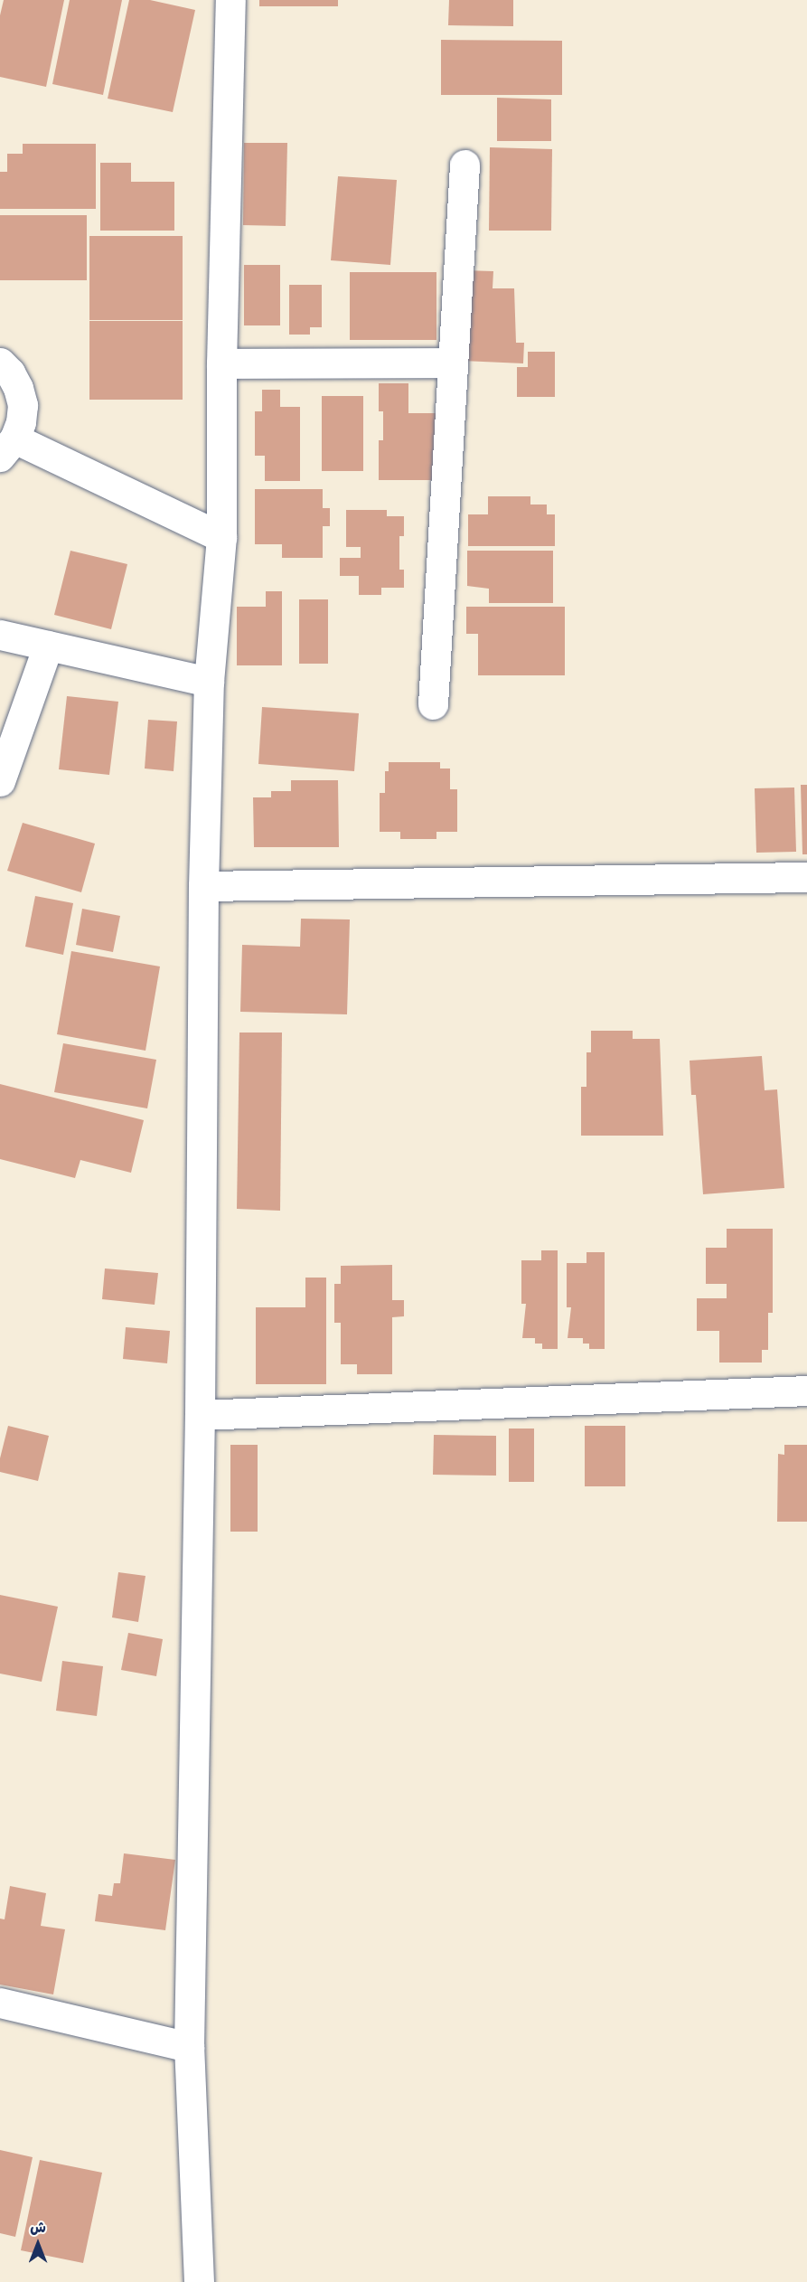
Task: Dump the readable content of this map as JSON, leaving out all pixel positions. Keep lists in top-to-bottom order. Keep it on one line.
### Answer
{"north":"top"}
